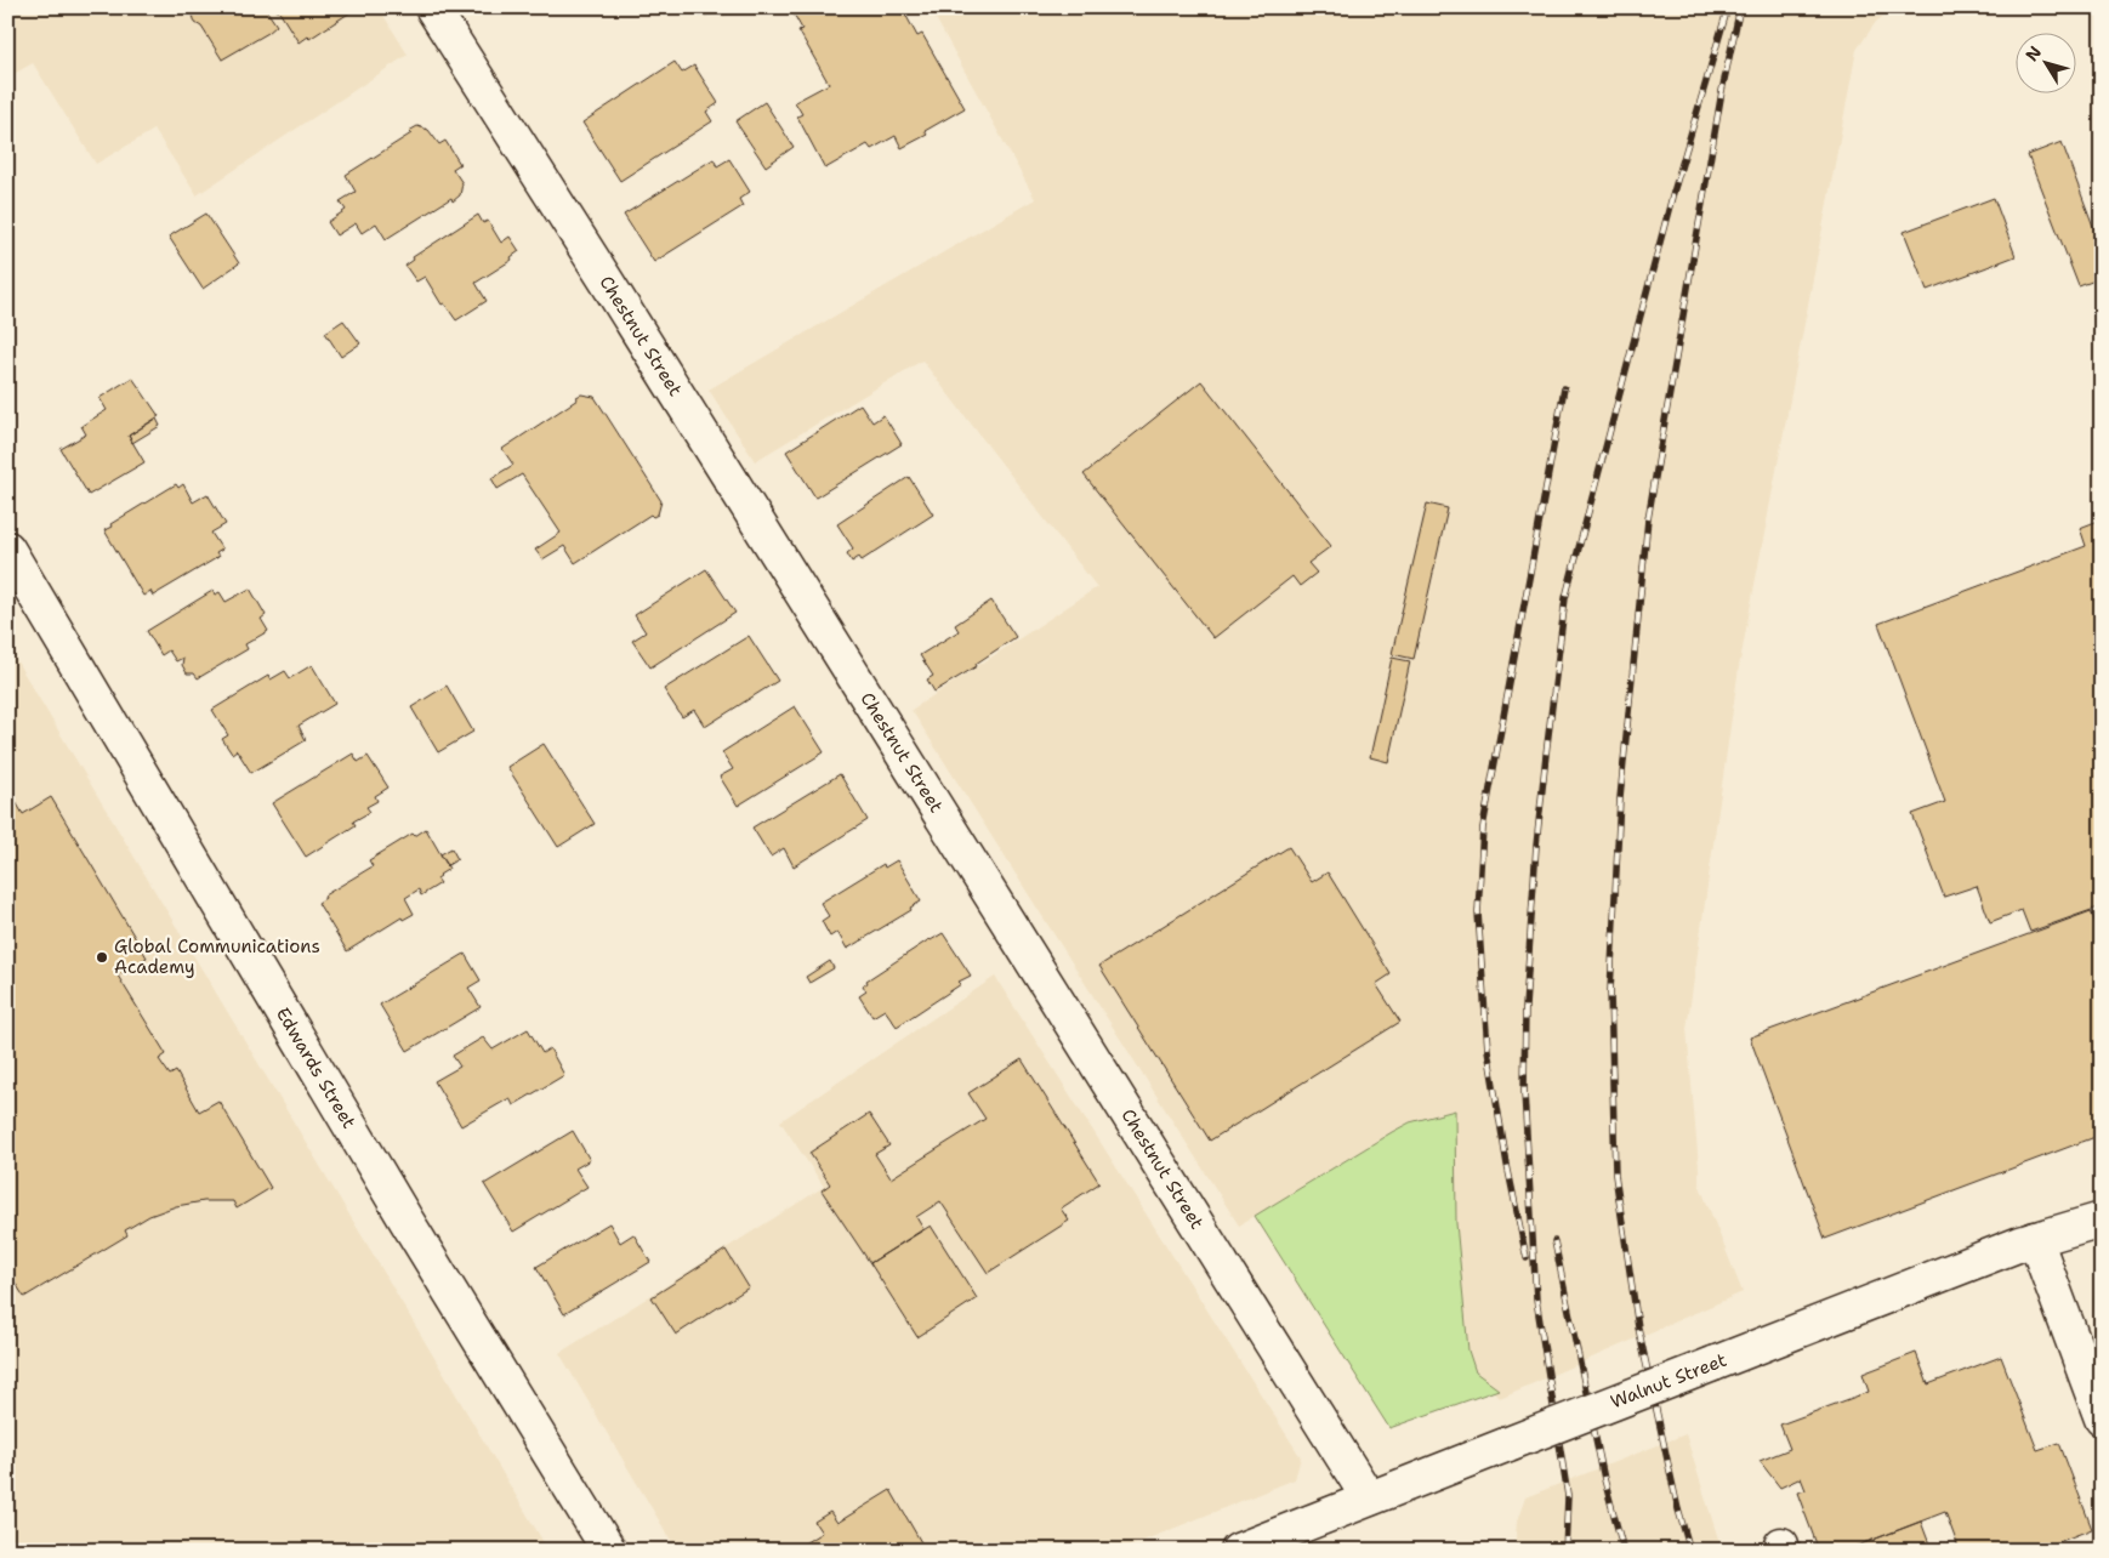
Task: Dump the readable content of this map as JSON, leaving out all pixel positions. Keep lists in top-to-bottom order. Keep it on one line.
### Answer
{"streets":{"street":["Chestnut Street","Edwards Street","Walnut Street"]},"crossings":[["Chestnut Street","Walnut Street"]],"places":["Global Communications Academy"],"north":"top left"}
